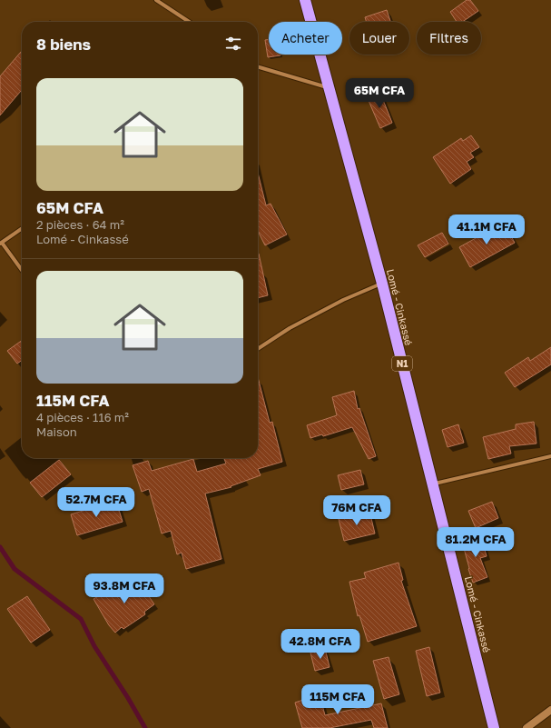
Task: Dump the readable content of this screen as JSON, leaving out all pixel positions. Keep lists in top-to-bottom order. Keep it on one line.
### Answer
{"streets":{"highway":["Lomé - Cinkassé","N1"]},"page":{"chip":["Acheter","Louer","Filtres"],"heading":"8 biens","list":[{"name":"65M CFA","note":"2 pièces · 64 m² · Lomé - Cinkassé"},{"name":"115M CFA","note":"4 pièces · 116 m² · Maison"}],"price":["65M CFA","41.1M CFA","52.7M CFA","76M CFA","81.2M CFA","93.8M CFA","42.8M CFA","115M CFA"]}}
